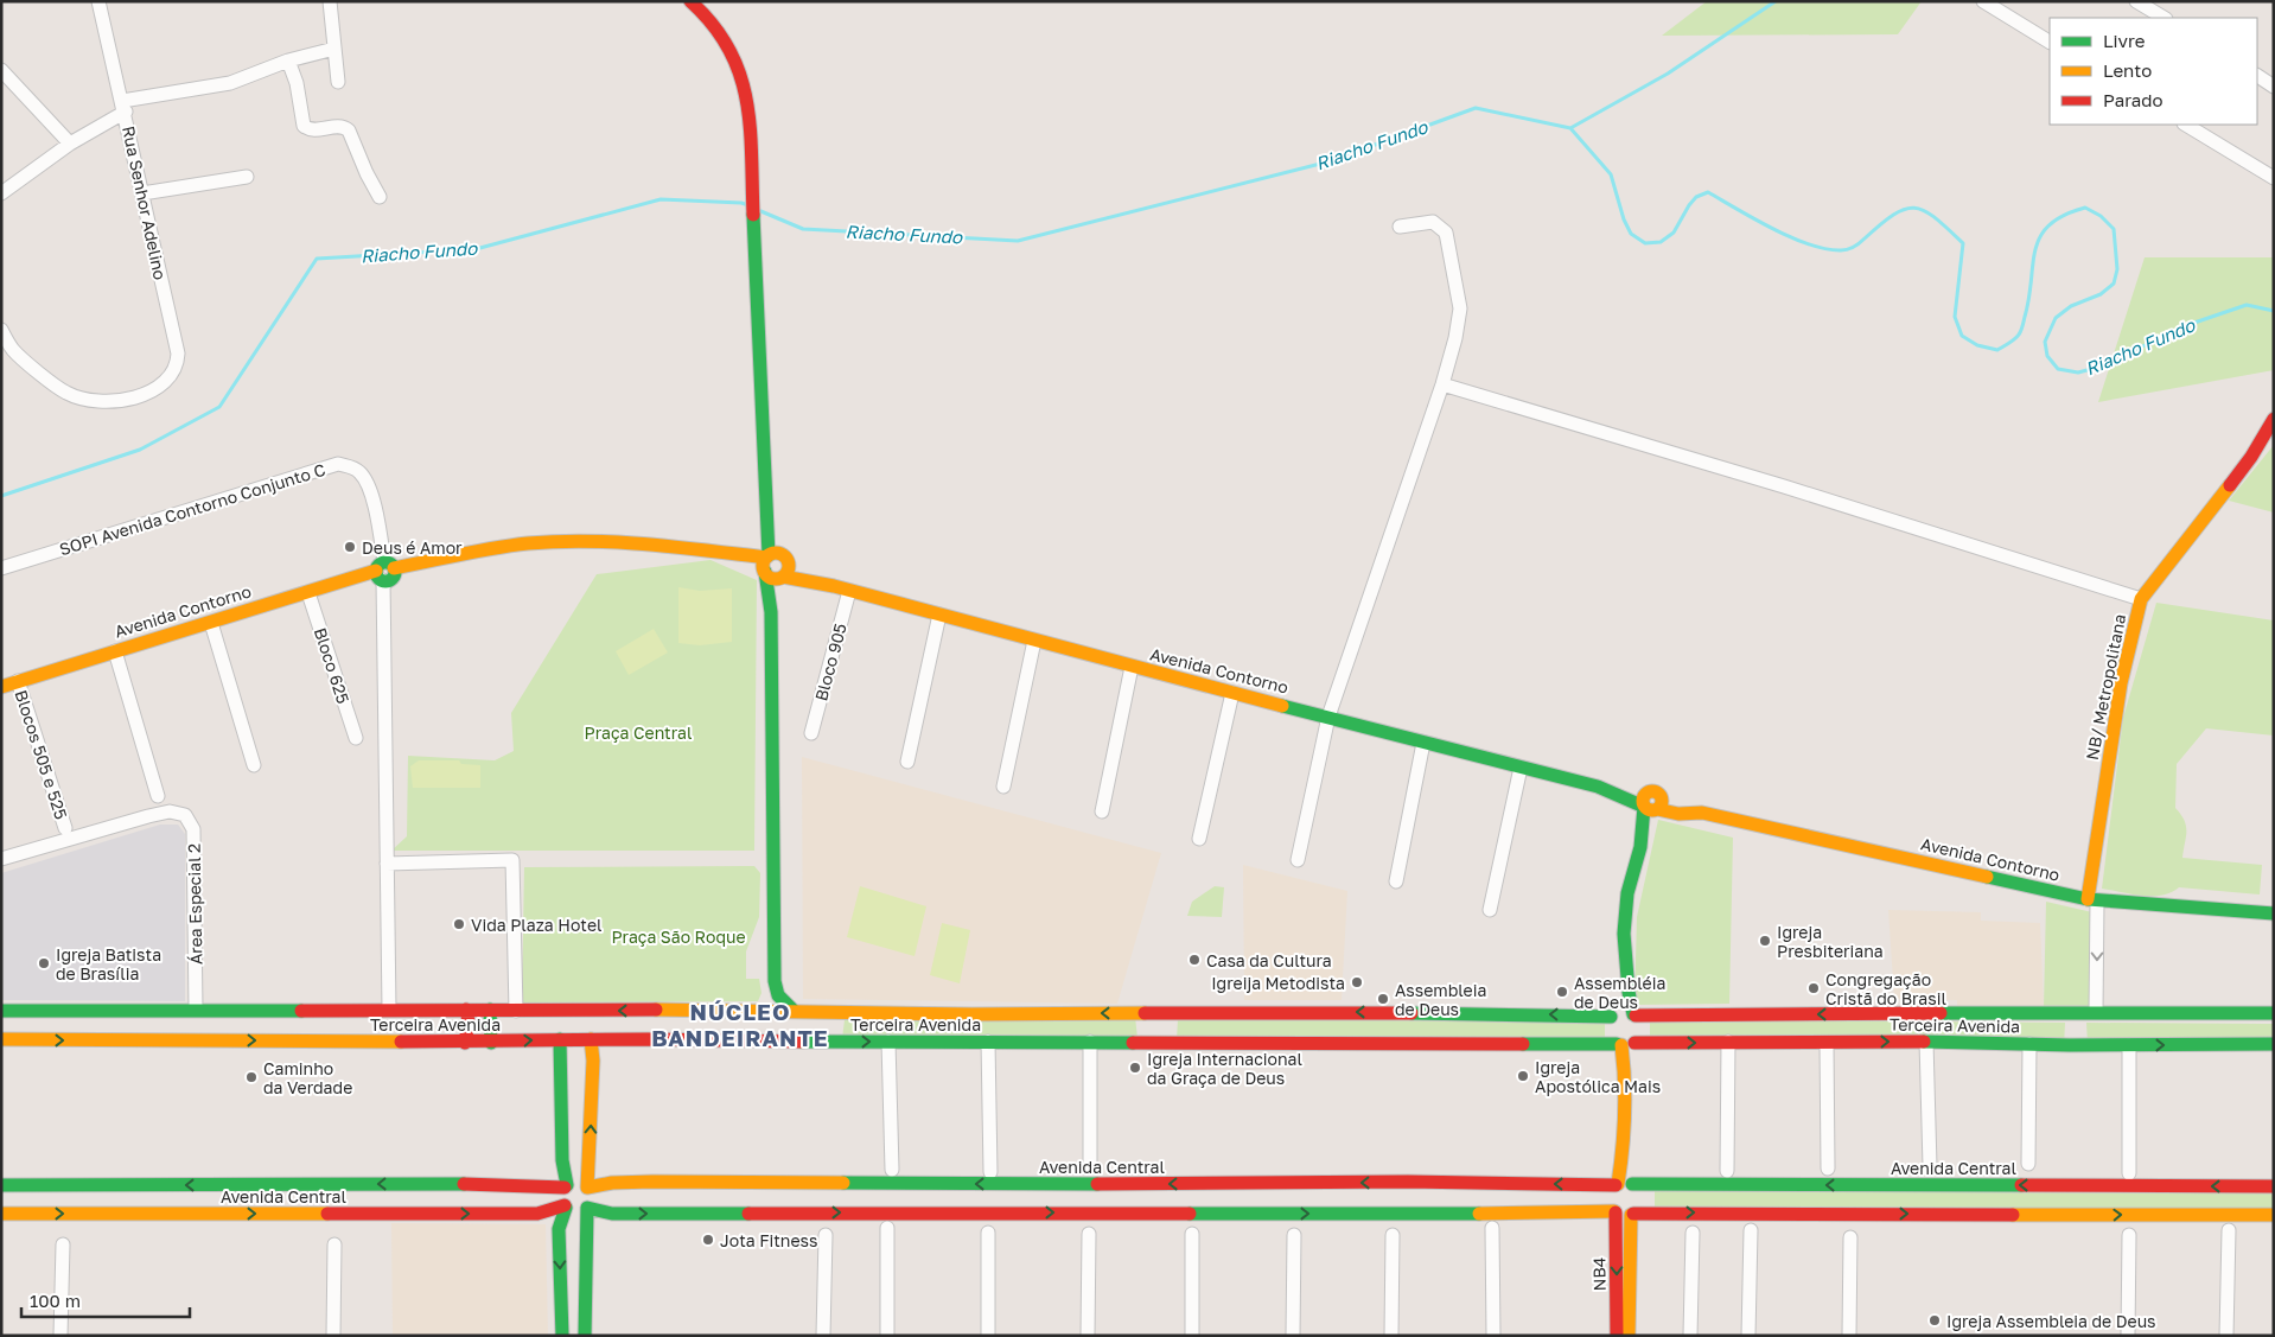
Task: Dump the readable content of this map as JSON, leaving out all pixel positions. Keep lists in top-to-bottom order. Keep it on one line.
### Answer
{"streets":{"street":["Rua Senhor Adelino","SOPI Avenida Contorno Conjunto C","Avenida Contorno","Bloco 905","Bloco 625","NB/ Metropolitana","Blocos 505 e 525","Área Especial 2","Terceira Avenida","Avenida Central","NB4"]},"crossings":[["SOPI Avenida Contorno Conjunto C","Avenida Contorno"],["SOPI Avenida Contorno Conjunto C","Terceira Avenida"],["Avenida Contorno","Bloco 905"],["Avenida Contorno","Bloco 625"],["Avenida Contorno","NB/ Metropolitana"],["Avenida Contorno","Blocos 505 e 525"],["Área Especial 2","Terceira Avenida"],["Avenida Central","NB4"]],"districts":["NÚCLEO BANDEIRANTE"],"water":["Riacho Fundo"],"parks":["Praça Central","Praça São Roque"],"places":["Deus é Amor","Vida Plaza Hotel","Igreja Presbiteriana","Casa da Cultura","Igreja Batista de Brasília","Igreija Metodista","Congregação Cristã do Brasil","Assembléia de Deus","Assembleia de Deus","Igreja Internacional da Graça de Deus","Igreja Apostólica Mais","Caminho da Verdade","Jota Fitness","Igreja Assembleia de Deus"],"legend":["Livre","Lento","Parado"],"scale_bar":"100 m"}
